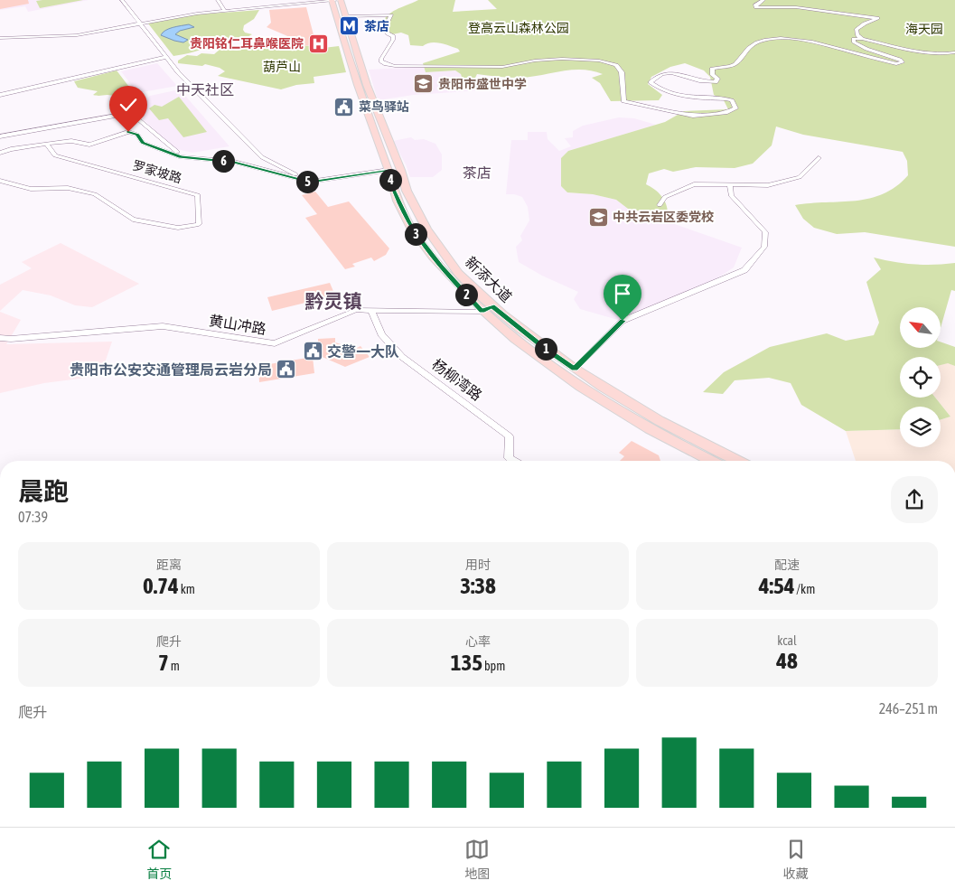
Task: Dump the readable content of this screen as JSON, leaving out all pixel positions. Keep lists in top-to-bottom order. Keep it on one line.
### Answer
{"streets":{"main road":["新添大道"],"street":["罗家坡路","黄山冲路","杨柳湾路"]},"crossings":[["罗家坡路","新添大道"],["新添大道","黄山冲路"],["黄山冲路","杨柳湾路"]],"districts":["中天社区","茶店","黔灵镇"],"parks":["登高云山森林公园","海天园","葫芦山"],"places":{"metro station":["茶店"],"hospital":["贵阳铭仁耳鼻喉医院"],"school or university":["贵阳市盛世中学","中共云岩区委党校"],"public building":["菜鸟驿站","交警一大队","贵阳市公安交通管理局云岩分局"]},"north":"top left","page":{"pins":["6","4","5","3","2","1"],"heading":["晨跑","07:39"],"stats":[["距离","0.74 km"],["用时","3:38"],["配速","4:54 /km"],["爬升","7 m"],["心率","135 bpm"],["kcal","48"]],"chart":["爬升","246–251 m"],"tabs":["首页","地图","收藏"]}}
